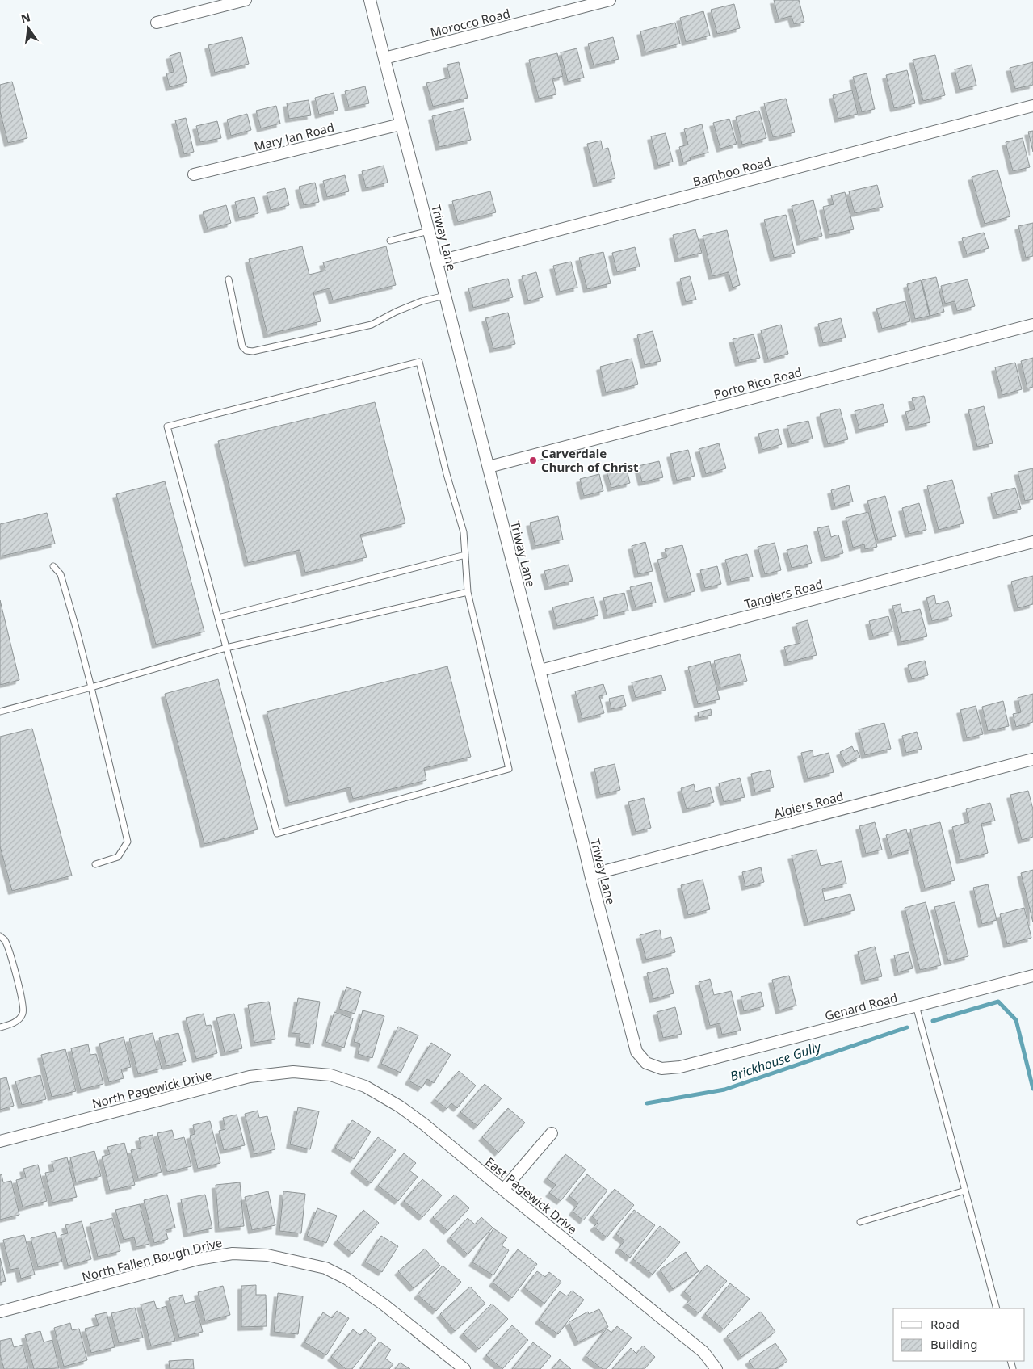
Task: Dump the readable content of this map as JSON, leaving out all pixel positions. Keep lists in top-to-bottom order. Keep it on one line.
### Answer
{"streets":{"street":["Morocco Road","Mary Jan Road","Bamboo Road","Triway Lane","Porto Rico Road","Tangiers Road","Algiers Road","Genard Road","North Pagewick Drive","East Pagewick Drive","North Fallen Bough Drive"]},"crossings":[["Morocco Road","Triway Lane"],["Mary Jan Road","Triway Lane"],["Bamboo Road","Triway Lane"],["Triway Lane","Porto Rico Road"],["Triway Lane","Tangiers Road"],["Triway Lane","Algiers Road"],["Triway Lane","Genard Road"],["North Pagewick Drive","East Pagewick Drive"]],"water":["Brickhouse Gully"],"places":["Carverdale Church of Christ"],"legend":["Road","Building"],"north":"top"}
